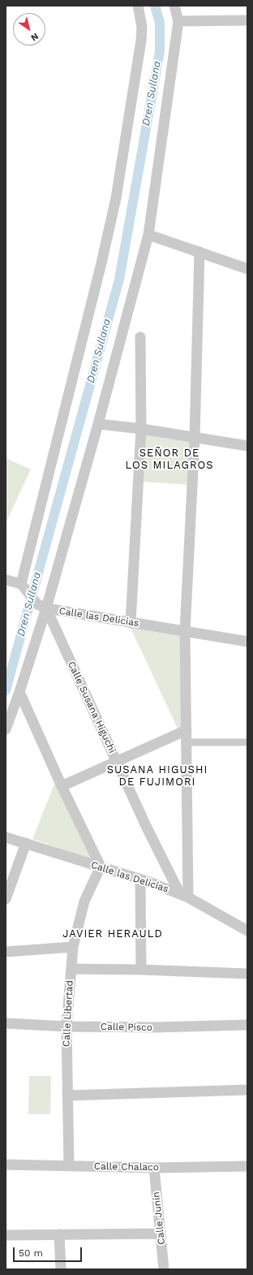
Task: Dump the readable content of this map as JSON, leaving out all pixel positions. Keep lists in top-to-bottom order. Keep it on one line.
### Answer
{"streets":{"street":["Calle las Delicias","Calle Susana Higuchi","Calle Libertad","Calle Pisco","Calle Chalaco","Calle Junín"]},"crossings":[["Calle las Delicias","Calle Susana Higuchi"],["Calle las Delicias","Calle Libertad"],["Calle Libertad","Calle Pisco"],["Calle Libertad","Calle Chalaco"],["Calle Chalaco","Calle Junín"]],"districts":["SEÑOR DE LOS MILAGROS","SUSANA HIGUSHI DE FUJIMORI","JAVIER HERAULD"],"water":["Dren Sullana"],"scale_bar":"50 m","north":"bottom right"}
